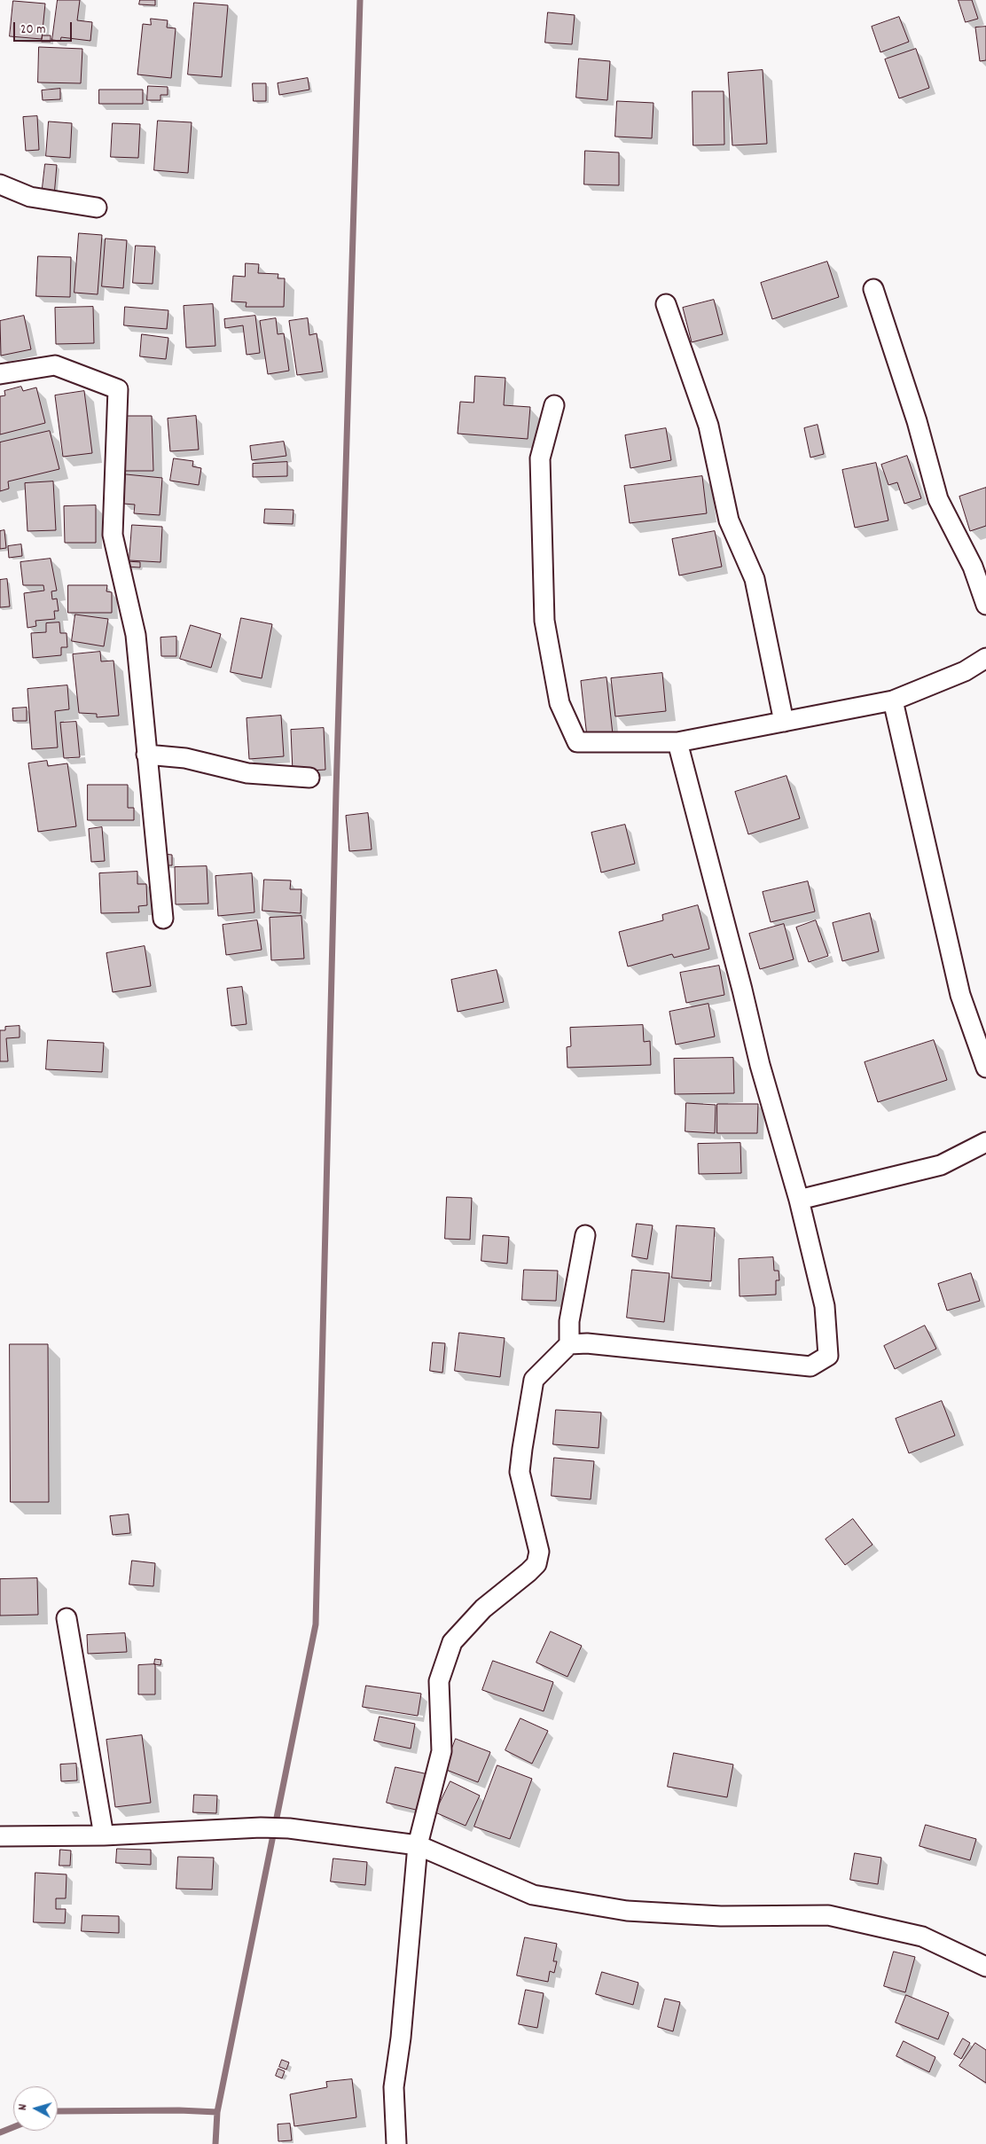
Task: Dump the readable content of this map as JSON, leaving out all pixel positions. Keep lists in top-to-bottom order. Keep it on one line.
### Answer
{"scale_bar":"20 m","north":"left"}
